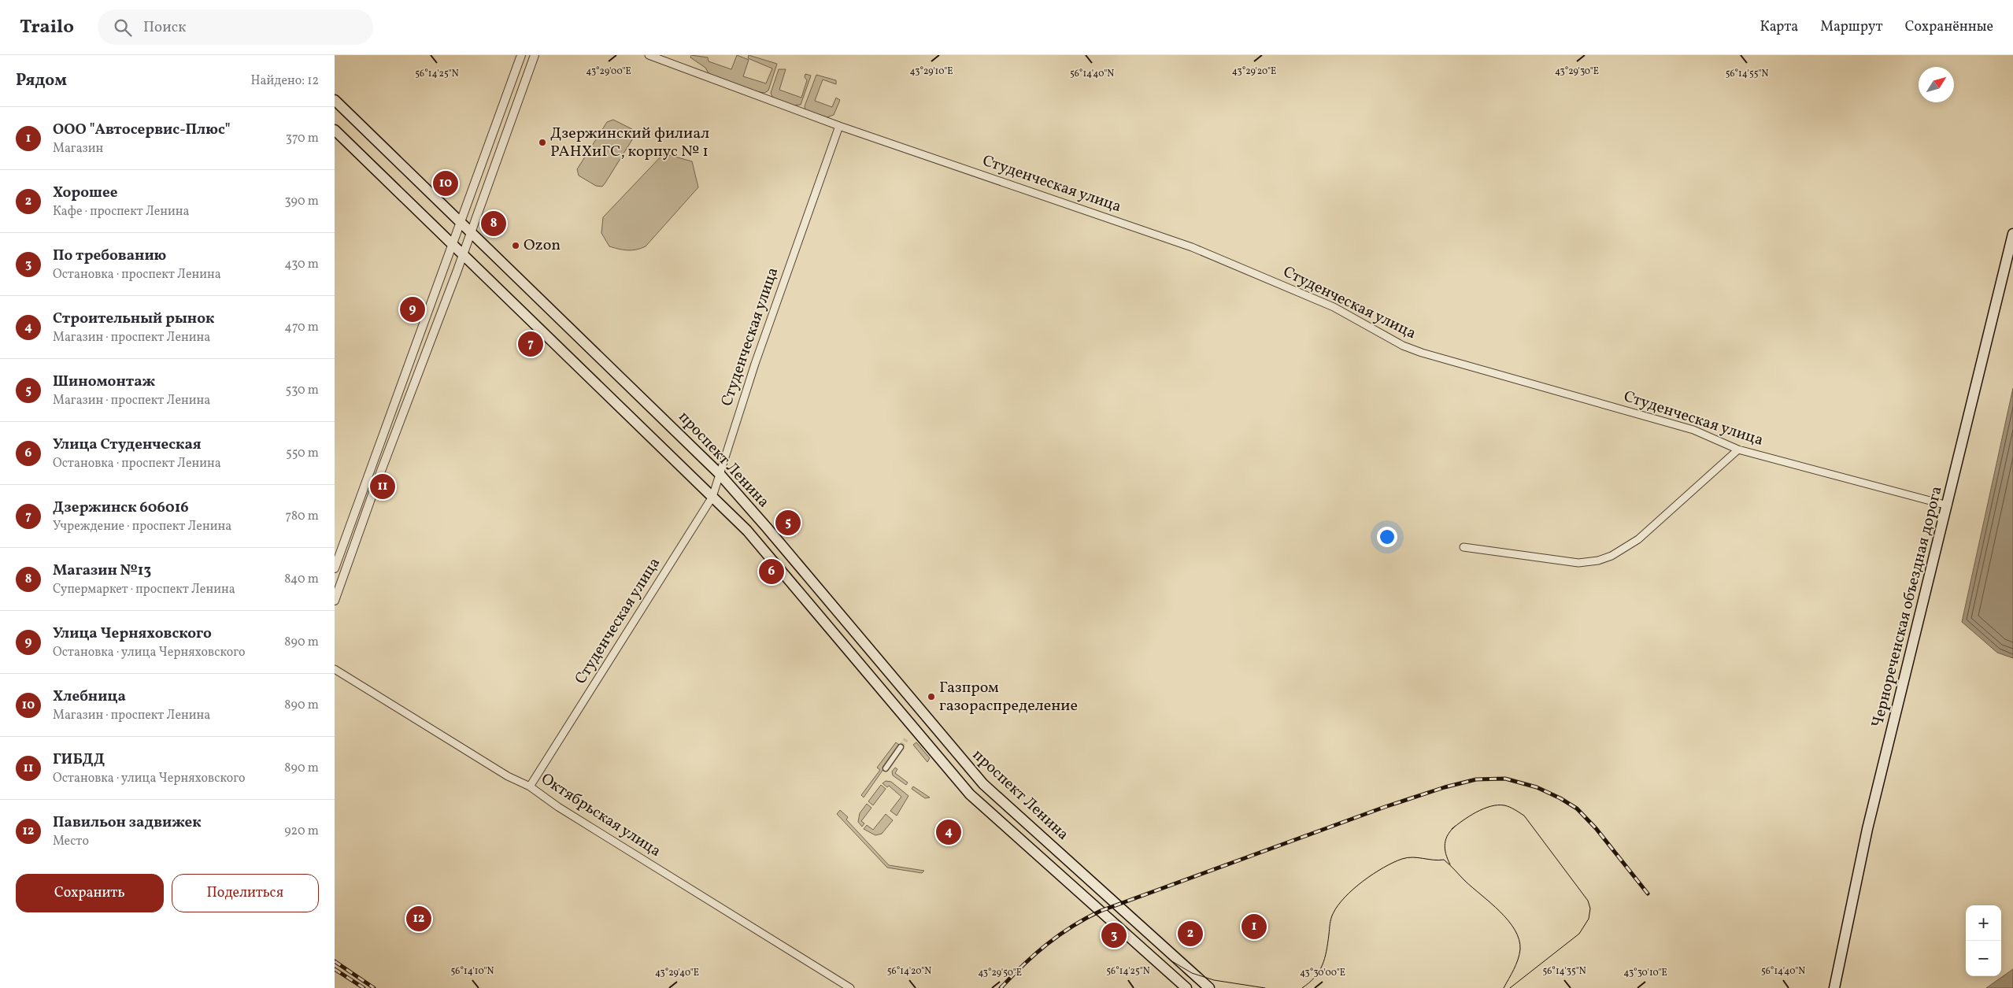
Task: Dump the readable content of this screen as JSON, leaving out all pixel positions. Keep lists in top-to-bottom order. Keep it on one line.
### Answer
{"streets":{"main road":["проспект Ленина","Чернореченская объездная дорога"],"street":["Студенческая улица","Октябрьская улица"]},"crossings":[["Студенческая улица","проспект Ленина"],["Студенческая улица","Чернореченская объездная дорога"],["Студенческая улица","Октябрьская улица"]],"places":["Дзержинский филиал РАНХиГС, корпус № 1","Ozon","Газпром газораспределение"],"north":"top right","page":{"header":"Trailo","search":"Поиск","nav":["Карта","Маршрут","Сохранённые"],"heading":["Рядом","Найдено: 12"],"list":[{"mark":"1","name":"ООО \"Автосервис-Плюс\"","note":"Магазин","value":"370 m"},{"mark":"2","name":"Хорошее","note":"Кафе · проспект Ленина","value":"390 m"},{"mark":"3","name":"По требованию","note":"Остановка · проспект Ленина","value":"430 m"},{"mark":"4","name":"Строительный рынок","note":"Магазин · проспект Ленина","value":"470 m"},{"mark":"5","name":"Шиномонтаж","note":"Магазин · проспект Ленина","value":"530 m"},{"mark":"6","name":"Улица Студенческая","note":"Остановка · проспект Ленина","value":"550 m"},{"mark":"7","name":"Дзержинск 606016","note":"Учреждение · проспект Ленина","value":"780 m"},{"mark":"8","name":"Магазин №13","note":"Супермаркет · проспект Ленина","value":"840 m"},{"mark":"9","name":"Улица Черняховского","note":"Остановка · улица Черняховского","value":"890 m"},{"mark":"10","name":"Хлебница","note":"Магазин · проспект Ленина","value":"890 m"},{"mark":"11","name":"ГИБДД","note":"Остановка · улица Черняховского","value":"890 m"},{"mark":"12","name":"Павильон задвижек","note":"Место","value":"920 m"}],"pins":["10","8","9","7","11","5","6","4","12","1","2","3"],"buttons":["Сохранить","Поделиться"],"map_buttons":["+","−"]},"coordinates":["43°29'10\"E","43°29'20\"E","43°29'30\"E","43°29'00\"E","56°14'25\"N","56°14'40\"N","56°14'55\"N","56°14'10\"N","56°14'20\"N","56°14'35\"N","43°29'40\"E","43°29'50\"E","43°30'00\"E","43°30'10\"E"]}
